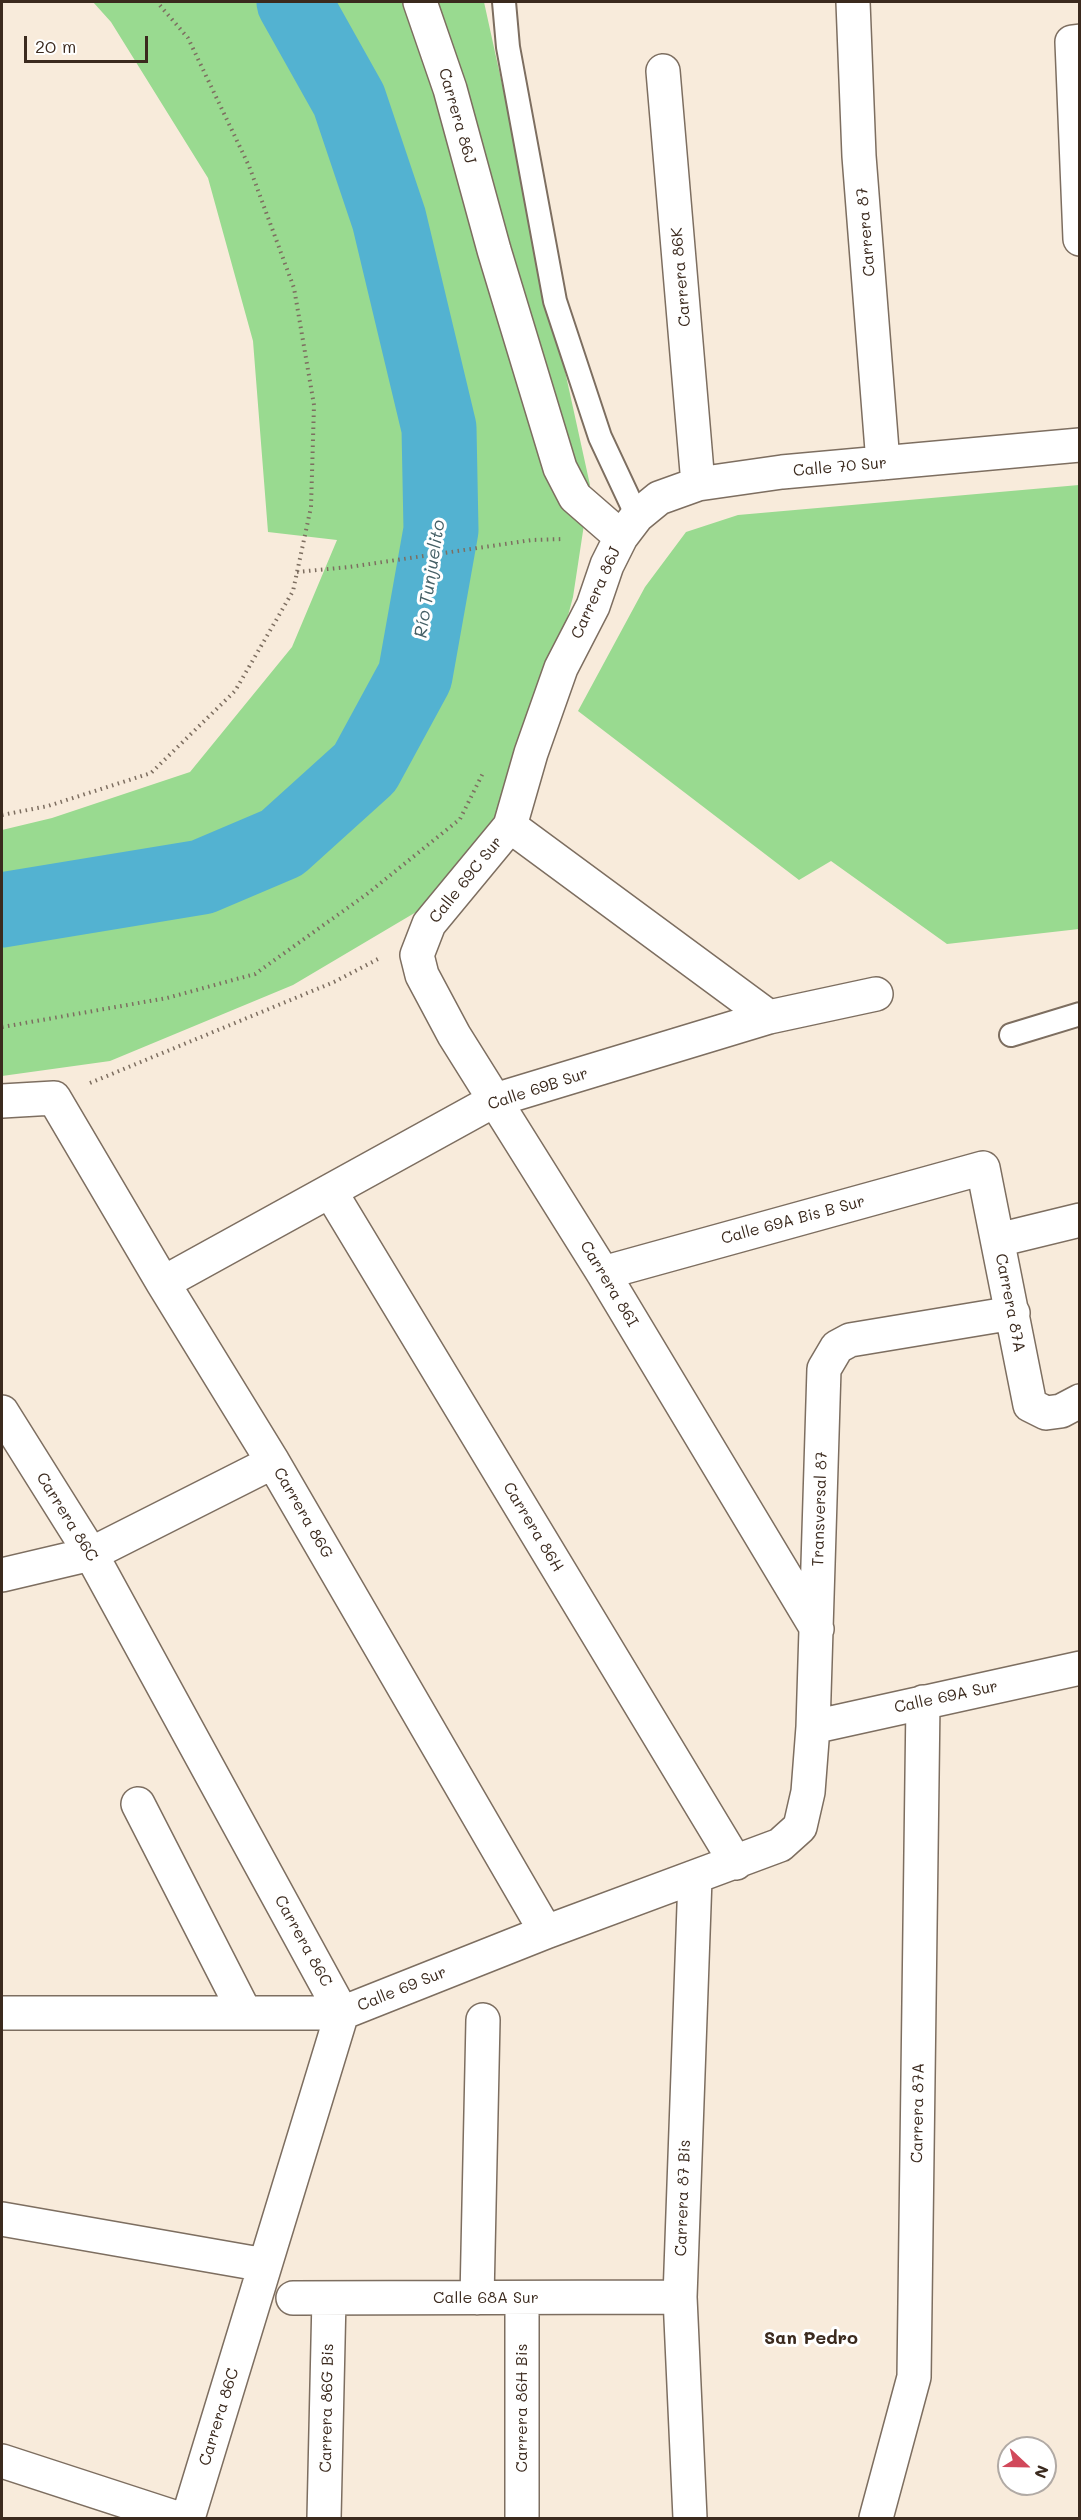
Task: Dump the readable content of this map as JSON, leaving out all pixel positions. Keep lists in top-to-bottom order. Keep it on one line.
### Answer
{"streets":{"street":["Carrera 86J","Carrera 87","Carrera 86K","Calle 70 Sur","Calle 69C Sur","Calle 69B Sur","Calle 69A Bis B Sur","Carrera 86I","Carrera 87A","Transversal 87","Carrera 86G","Carrera 86C","Carrera 86H","Calle 69A Sur","Calle 69 Sur","Carrera 87 Bis","Calle 68A Sur","Carrera 86G Bis","Carrera 86H Bis"]},"crossings":[["Carrera 86J","Calle 70 Sur"],["Carrera 86J","Calle 69C Sur"],["Carrera 87","Calle 70 Sur"],["Carrera 86K","Calle 70 Sur"],["Calle 69C Sur","Carrera 86I"],["Calle 69B Sur","Carrera 86I"],["Calle 69B Sur","Carrera 86G"],["Calle 69B Sur","Carrera 86H"],["Calle 69A Bis B Sur","Carrera 86I"],["Calle 69A Bis B Sur","Carrera 87A"],["Carrera 86I","Transversal 87"],["Carrera 87A","Transversal 87"],["Carrera 87A","Calle 69A Sur"],["Transversal 87","Calle 69A Sur"],["Transversal 87","Calle 69 Sur"],["Carrera 86G","Calle 69 Sur"],["Carrera 86C","Calle 69 Sur"],["Carrera 86H","Calle 69 Sur"],["Calle 69 Sur","Carrera 87 Bis"],["Carrera 87 Bis","Calle 68A Sur"],["Calle 68A Sur","Carrera 86G Bis"],["Calle 68A Sur","Carrera 86H Bis"]],"districts":["San Pedro"],"water":["Río Tunjuelito"],"scale_bar":"20 m","north":"right"}
